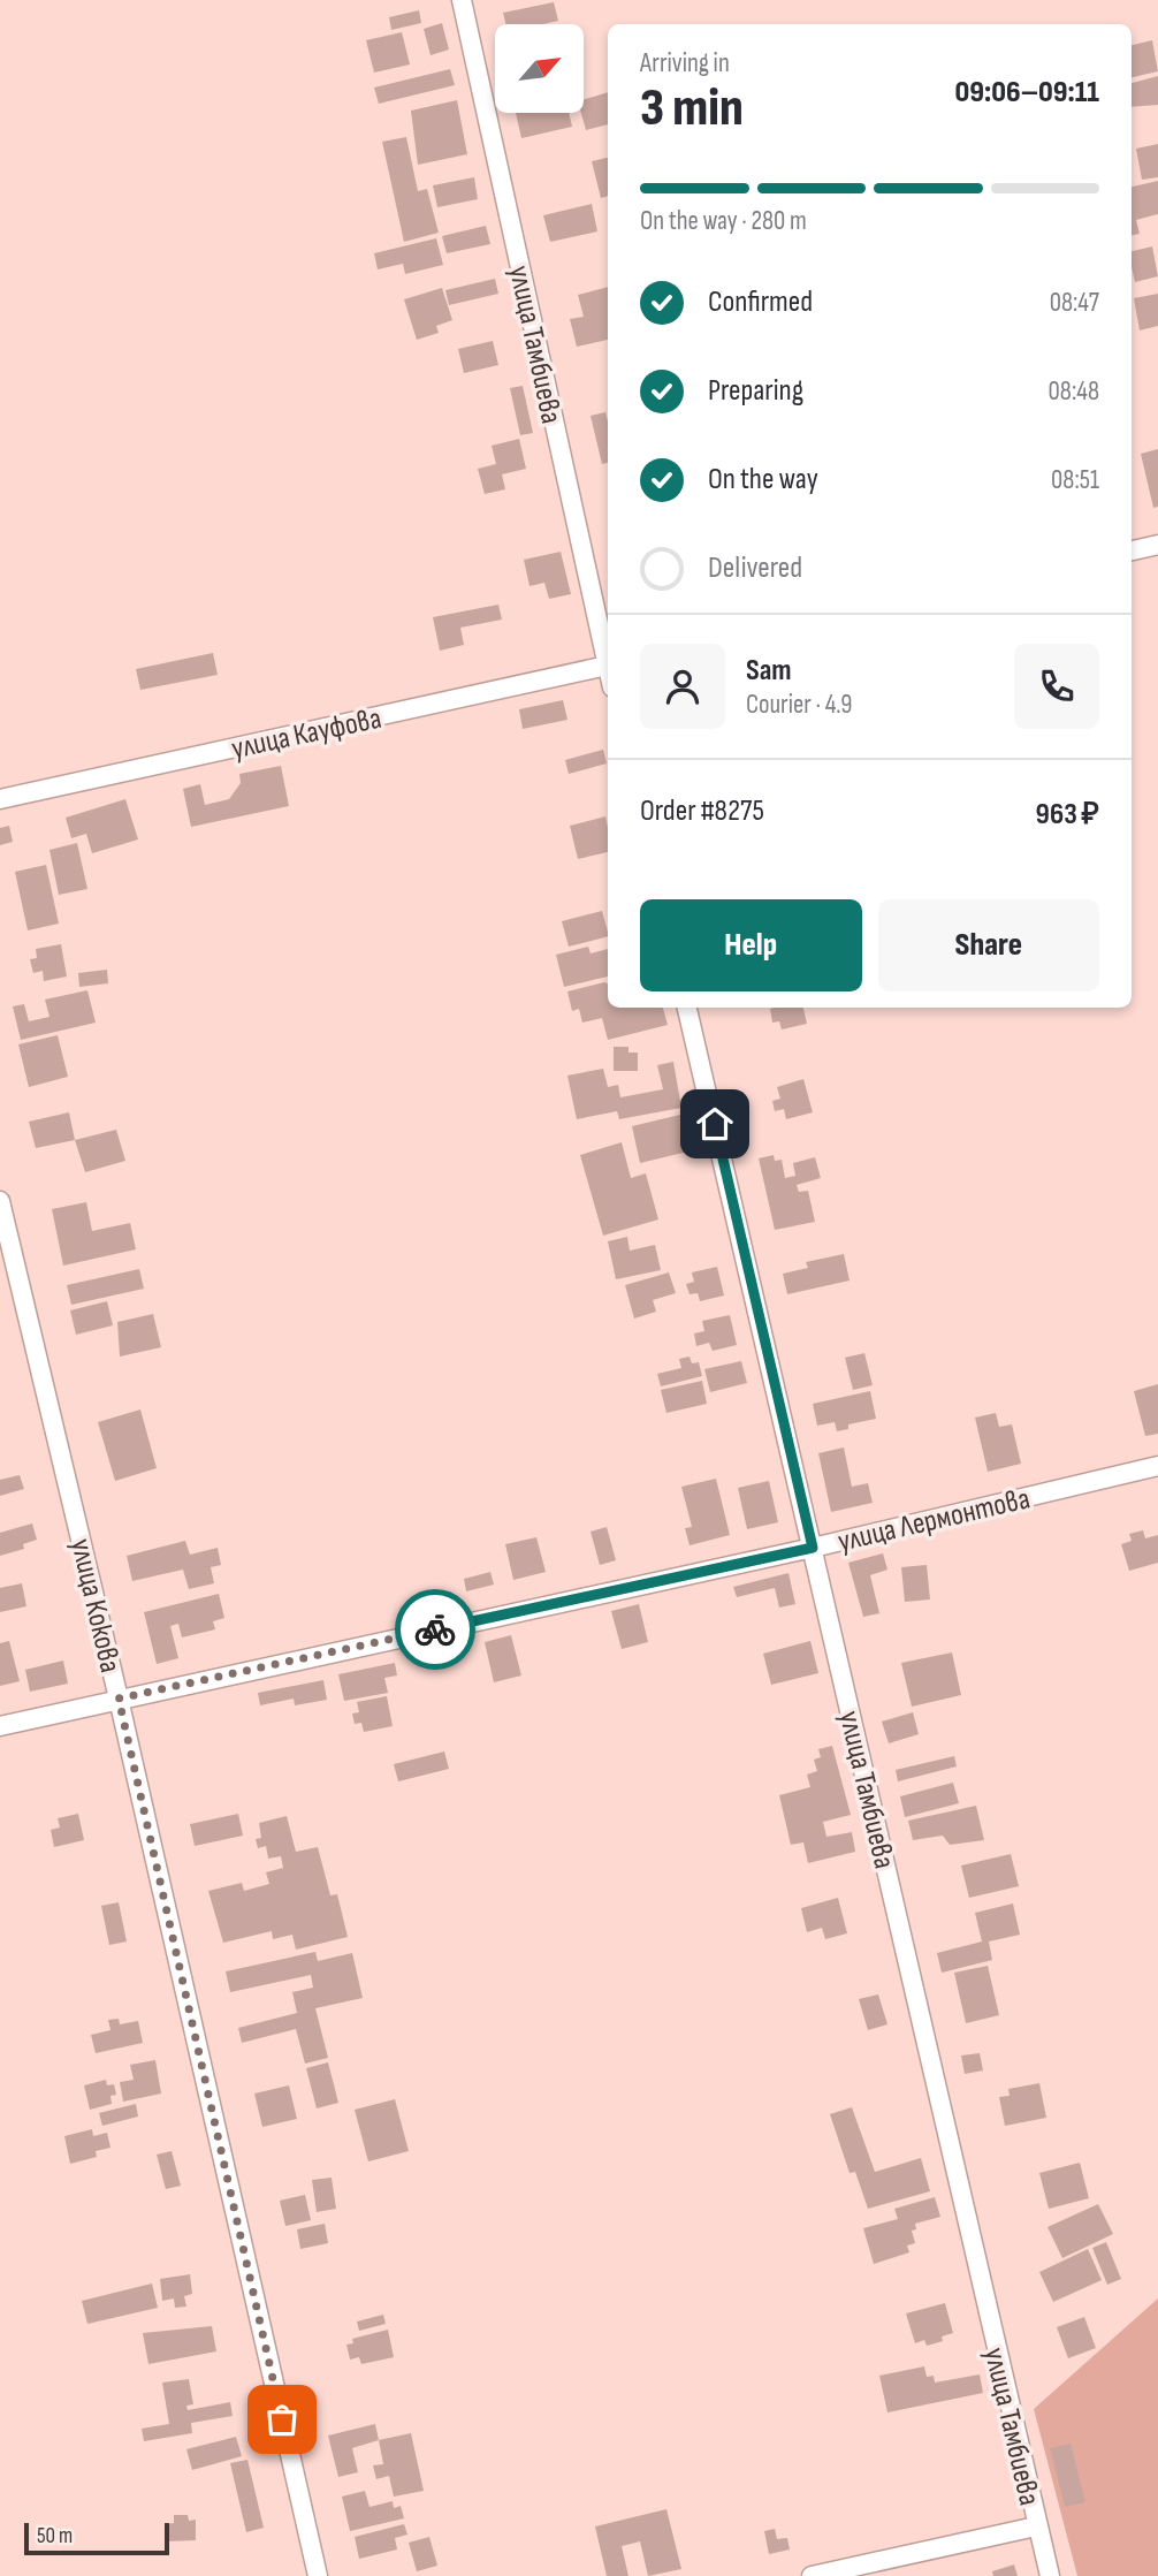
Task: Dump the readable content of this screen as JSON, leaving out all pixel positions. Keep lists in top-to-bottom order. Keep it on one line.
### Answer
{"streets":{"street":["улица Тамбиева","улица Кауфова","улица Лермонтова","улица Кокова"]},"crossings":[["улица Тамбиева","улица Лермонтова"],["улица Лермонтова","улица Кокова"]],"scale_bar":"50 m","north":"top right","page":{"heading":["3 min","Arriving in","09:06–09:11"],"panel":["Sam","Courier · 4.9","Order #8275","963 ₽"],"bar":"On the way · 280 m","list":[["Confirmed","08:47"],["Preparing","08:48"],["On the way","08:51"],"Delivered"],"buttons":["Help","Share"],"scale":"50 m"}}
